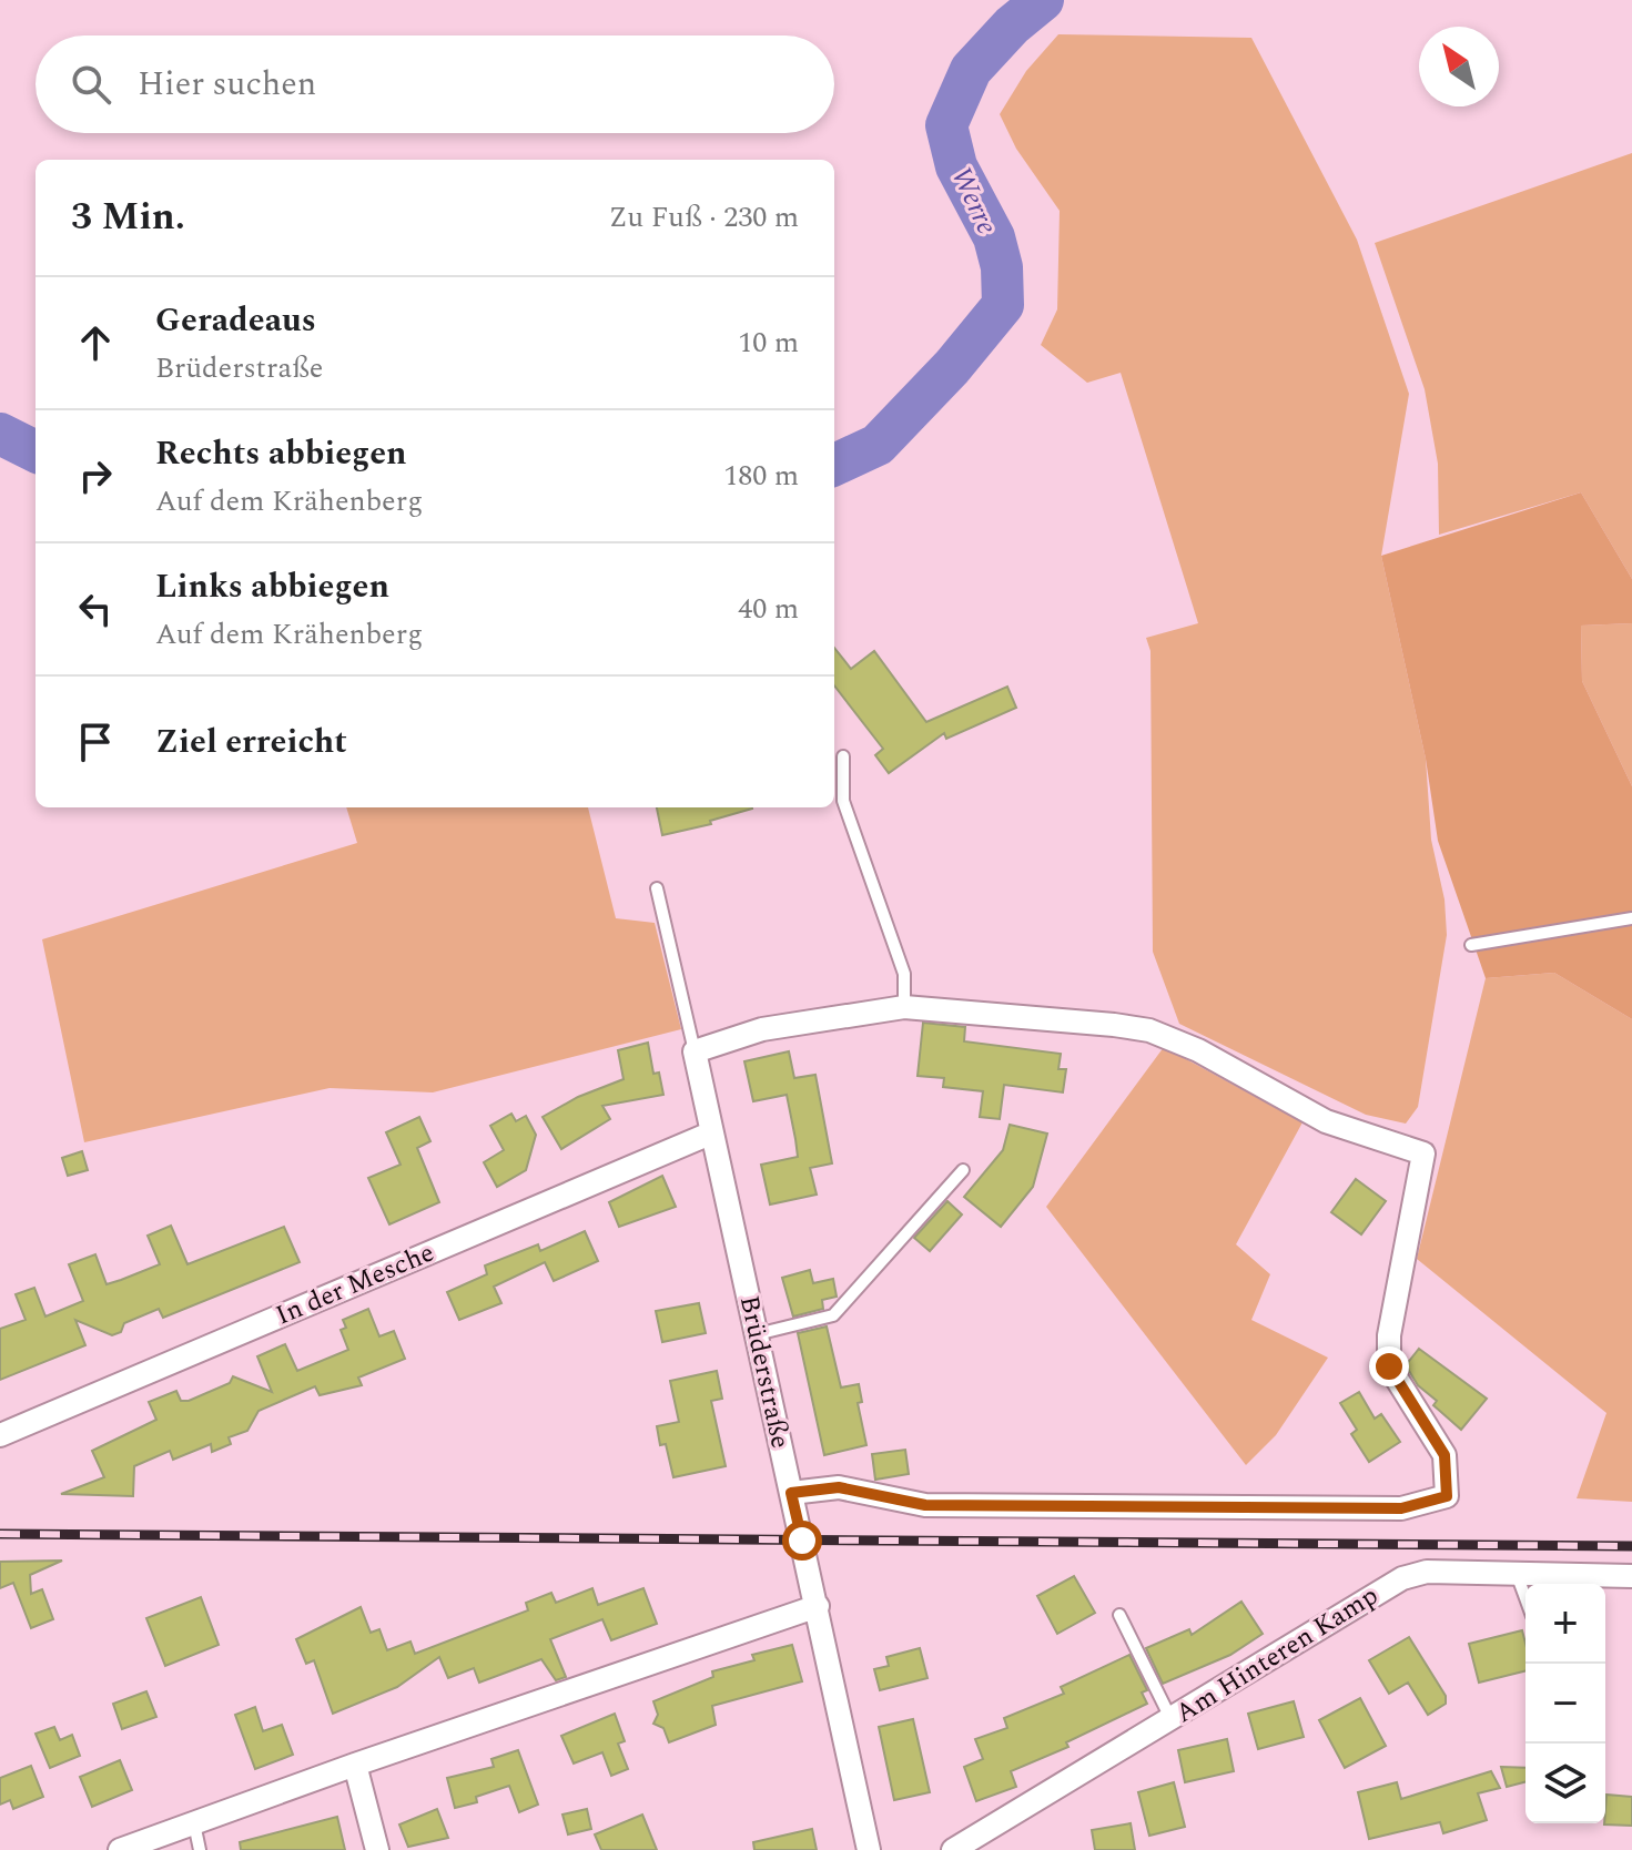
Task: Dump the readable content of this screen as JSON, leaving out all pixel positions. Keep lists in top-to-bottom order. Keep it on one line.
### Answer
{"streets":{"street":["In der Mesche","Brüderstraße","Am Hinteren Kamp"]},"crossings":[["In der Mesche","Brüderstraße"]],"water":["Werre"],"north":"top left","page":{"search":"Hier suchen","heading":["3 Min.","Zu Fuß · 230 m"],"list":[["Geradeaus","Brüderstraße","10 m"],["Rechts abbiegen","Auf dem Krähenberg","180 m"],["Links abbiegen","Auf dem Krähenberg","40 m"],"Ziel erreicht"],"map_buttons":["+","−"]}}
